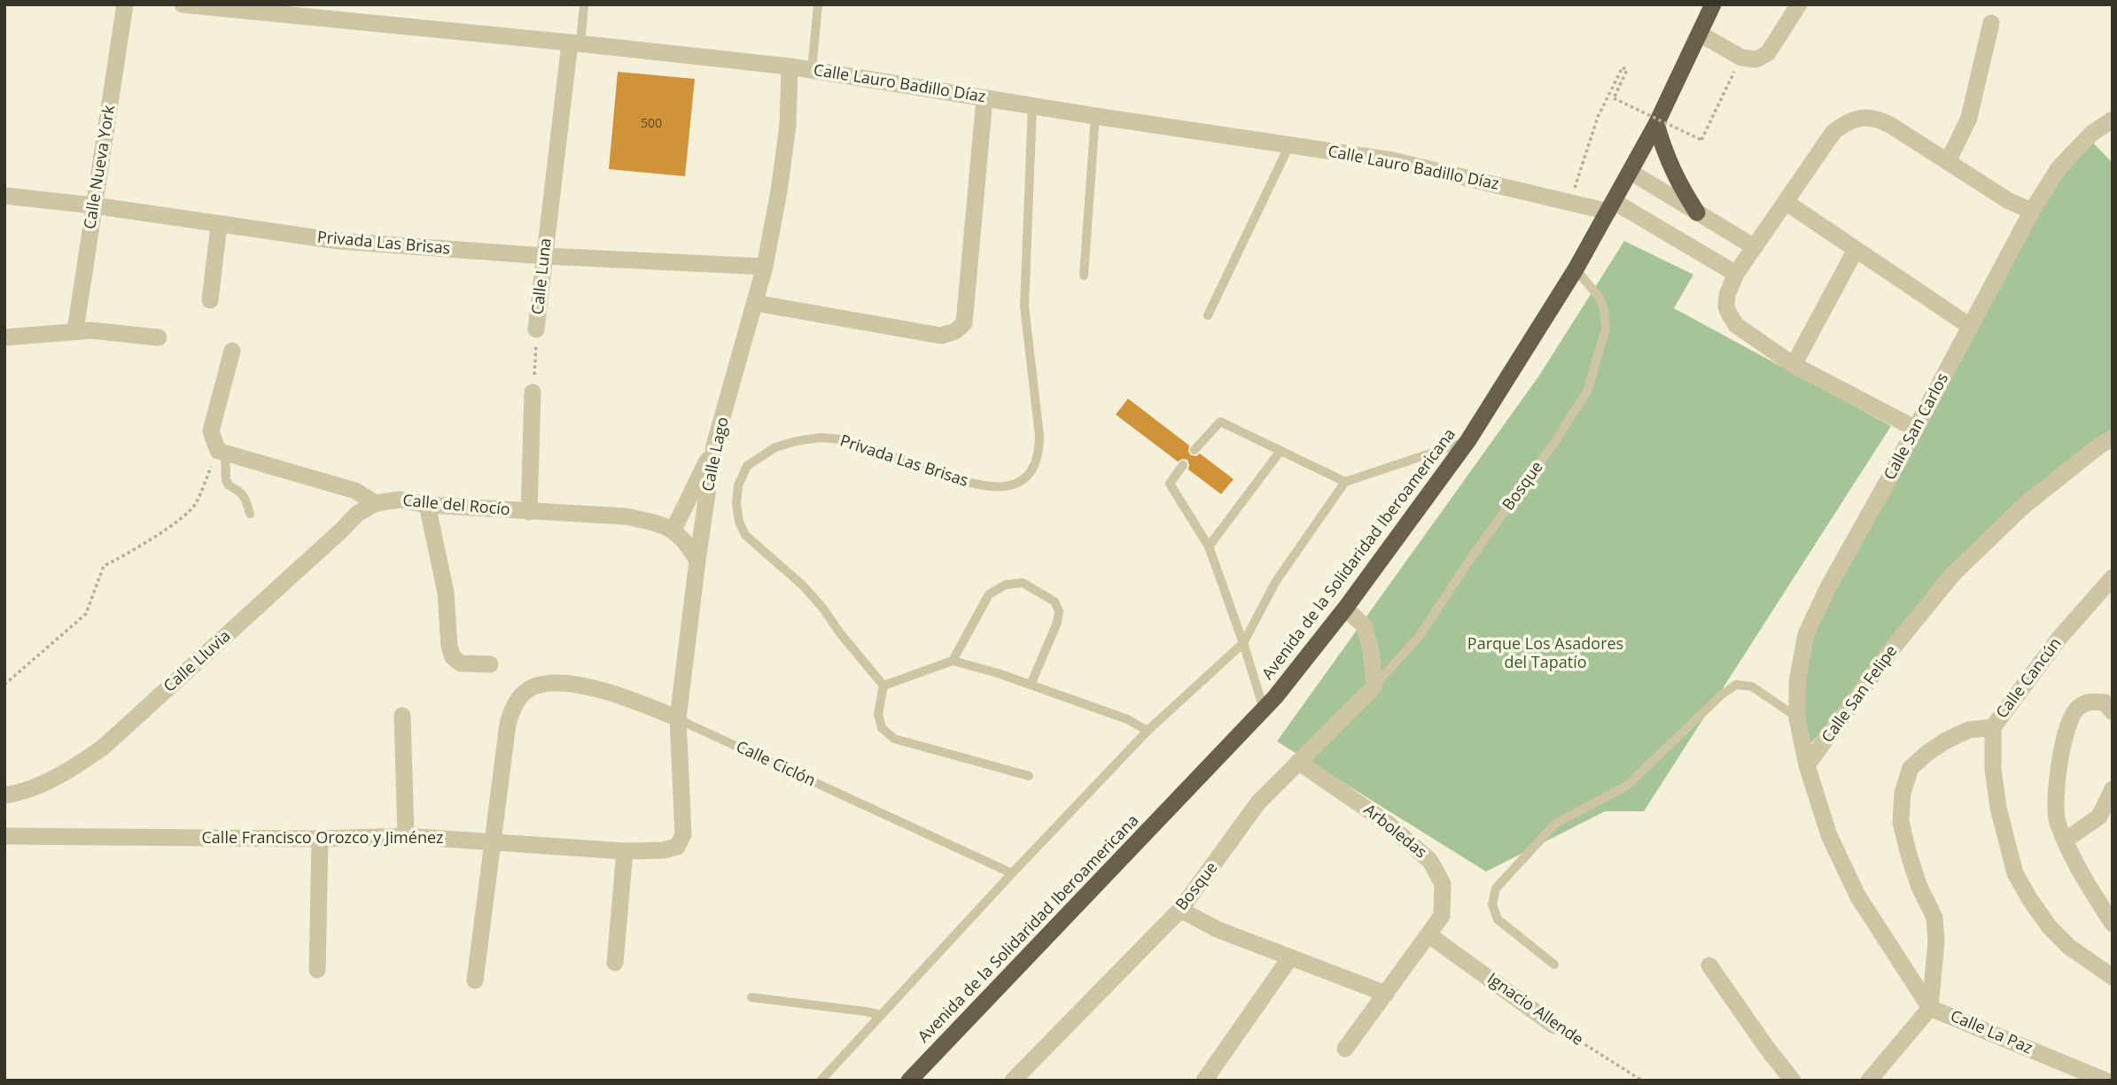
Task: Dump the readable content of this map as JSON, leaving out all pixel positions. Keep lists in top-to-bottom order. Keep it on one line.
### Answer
{"streets":{"highway":["Avenida de la Solidaridad Iberoamericana"],"street":["Calle Lauro Badillo Díaz","Calle Nueva York","Privada Las Brisas","Calle Luna","Calle San Carlos","Calle Lago","Bosque","Calle del Rocío","Calle Lluvia","Calle Cancún","Calle San Felipe","Calle Ciclón","Arboledas","Calle Francisco Orozco y Jiménez","Ignacio Allende","Calle La Paz"]},"crossings":[["Calle Lauro Badillo Díaz","Privada Las Brisas"],["Calle Lauro Badillo Díaz","Calle Luna"],["Calle Lauro Badillo Díaz","Calle Lago"],["Calle Lauro Badillo Díaz","Avenida de la Solidaridad Iberoamericana"],["Calle Nueva York","Privada Las Brisas"],["Privada Las Brisas","Calle Luna"],["Privada Las Brisas","Calle Lago"],["Calle San Carlos","Calle San Felipe"],["Calle Lago","Calle Ciclón"],["Calle Lago","Calle Francisco Orozco y Jiménez"],["Bosque","Avenida de la Solidaridad Iberoamericana"],["Bosque","Arboledas"],["Calle del Rocío","Calle Lluvia"],["Calle Ciclón","Calle Francisco Orozco y Jiménez"],["Arboledas","Ignacio Allende"]],"parks":["Parque Los Asadores del Tapatío"],"house_numbers":["500"]}
